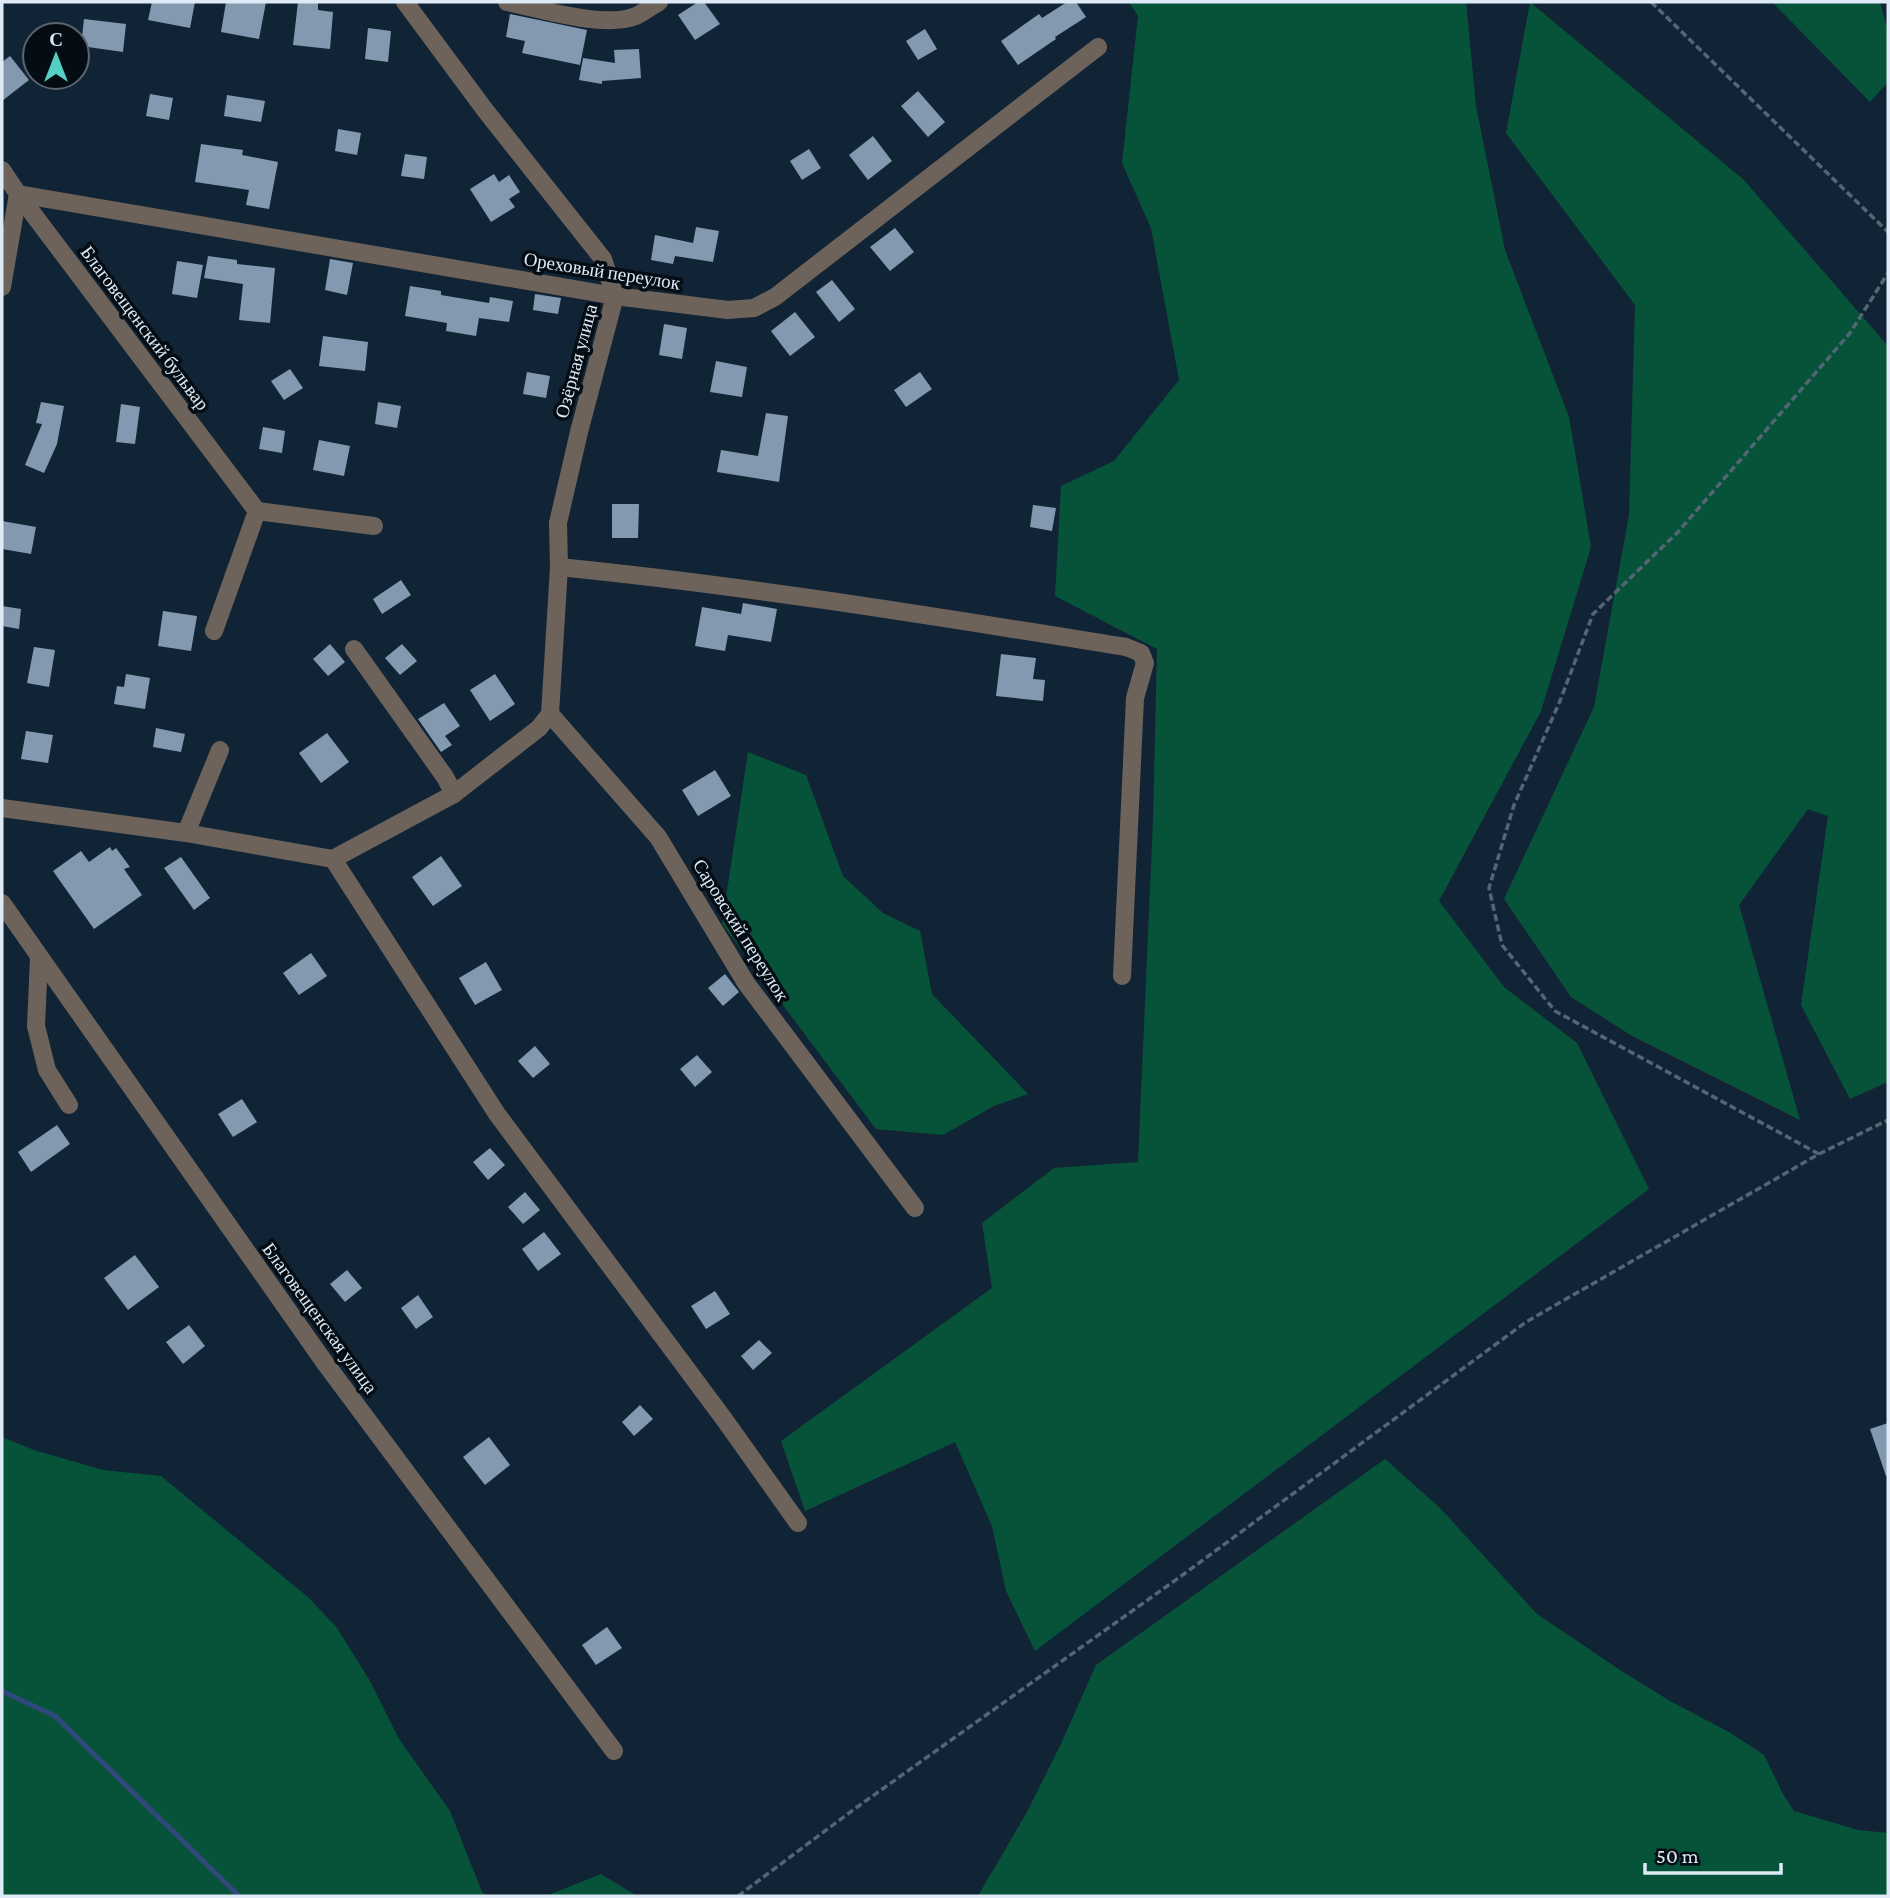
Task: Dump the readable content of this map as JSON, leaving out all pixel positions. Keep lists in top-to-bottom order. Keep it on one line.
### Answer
{"streets":{"street":["Ореховый переулок","Благовещенский бульвар","Озёрная улица","Саровский переулок","Благовещенская улица"]},"crossings":[["Ореховый переулок","Благовещенский бульвар"],["Ореховый переулок","Озёрная улица"],["Озёрная улица","Саровский переулок"]],"scale_bar":"50 m","north":"top"}
